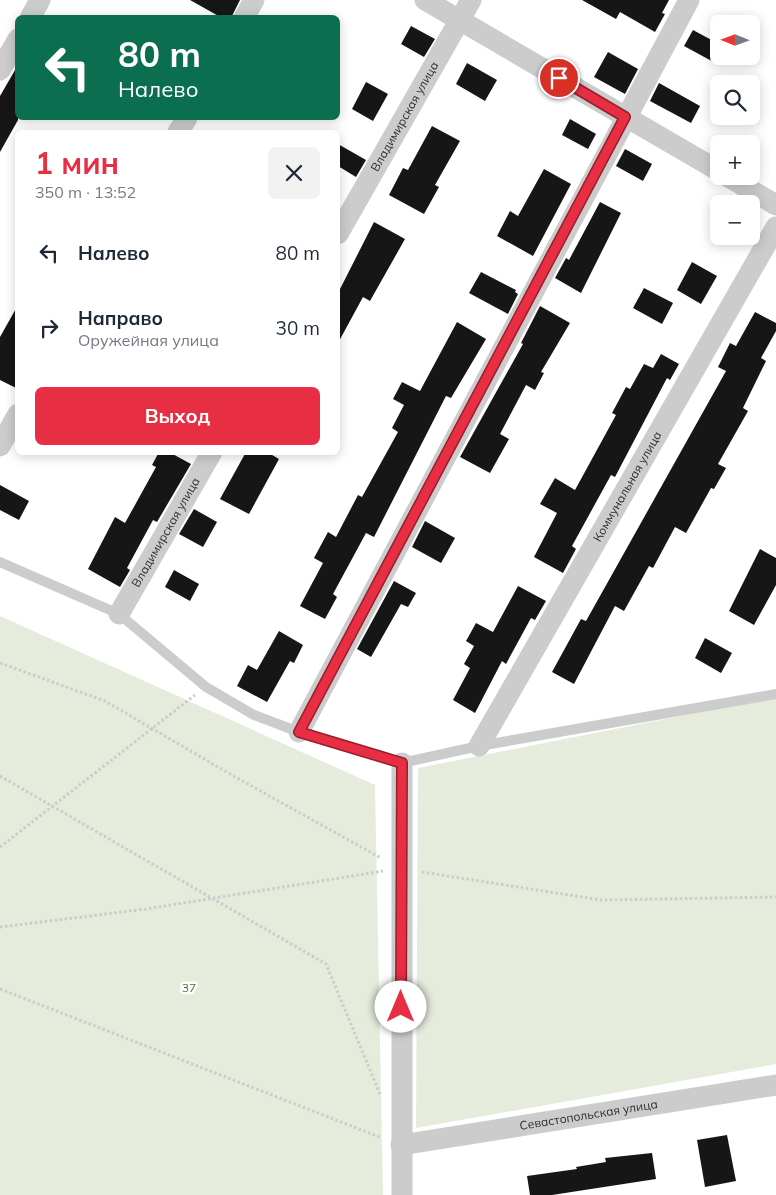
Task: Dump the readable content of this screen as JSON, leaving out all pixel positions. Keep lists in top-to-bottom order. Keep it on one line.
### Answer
{"streets":{"street":["Владимирская улица","Коммунальная улица","Севастопольская улица"]},"parks":["37"],"north":"left","page":{"map_buttons":["+","−"],"turn":["80 m","Налево"],"heading":["1 мин","350 m · 13:52"],"list":[{"name":"Налево","value":"80 m"},{"name":"Направо","note":"Оружейная улица","value":"30 m"}],"buttons":"Выход"}}
